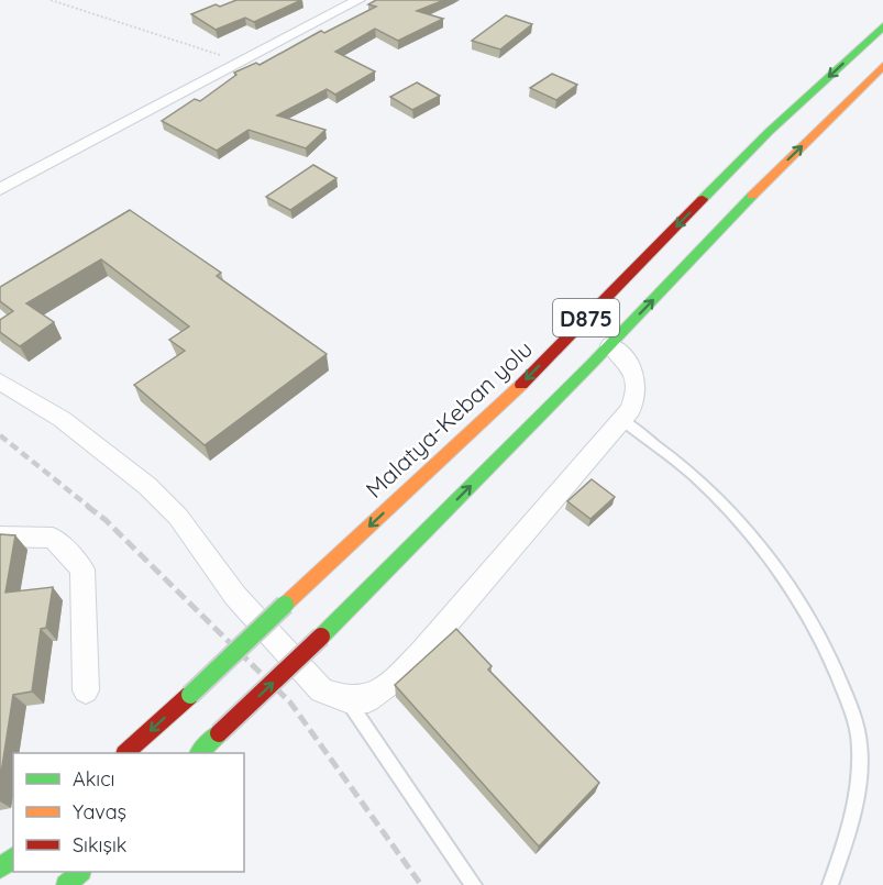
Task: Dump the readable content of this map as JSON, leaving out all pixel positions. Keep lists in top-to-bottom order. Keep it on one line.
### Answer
{"streets":{"highway":["D875","Malatya-Keban yolu"]},"legend":["Akıcı","Yavaş","Sıkışık"]}
